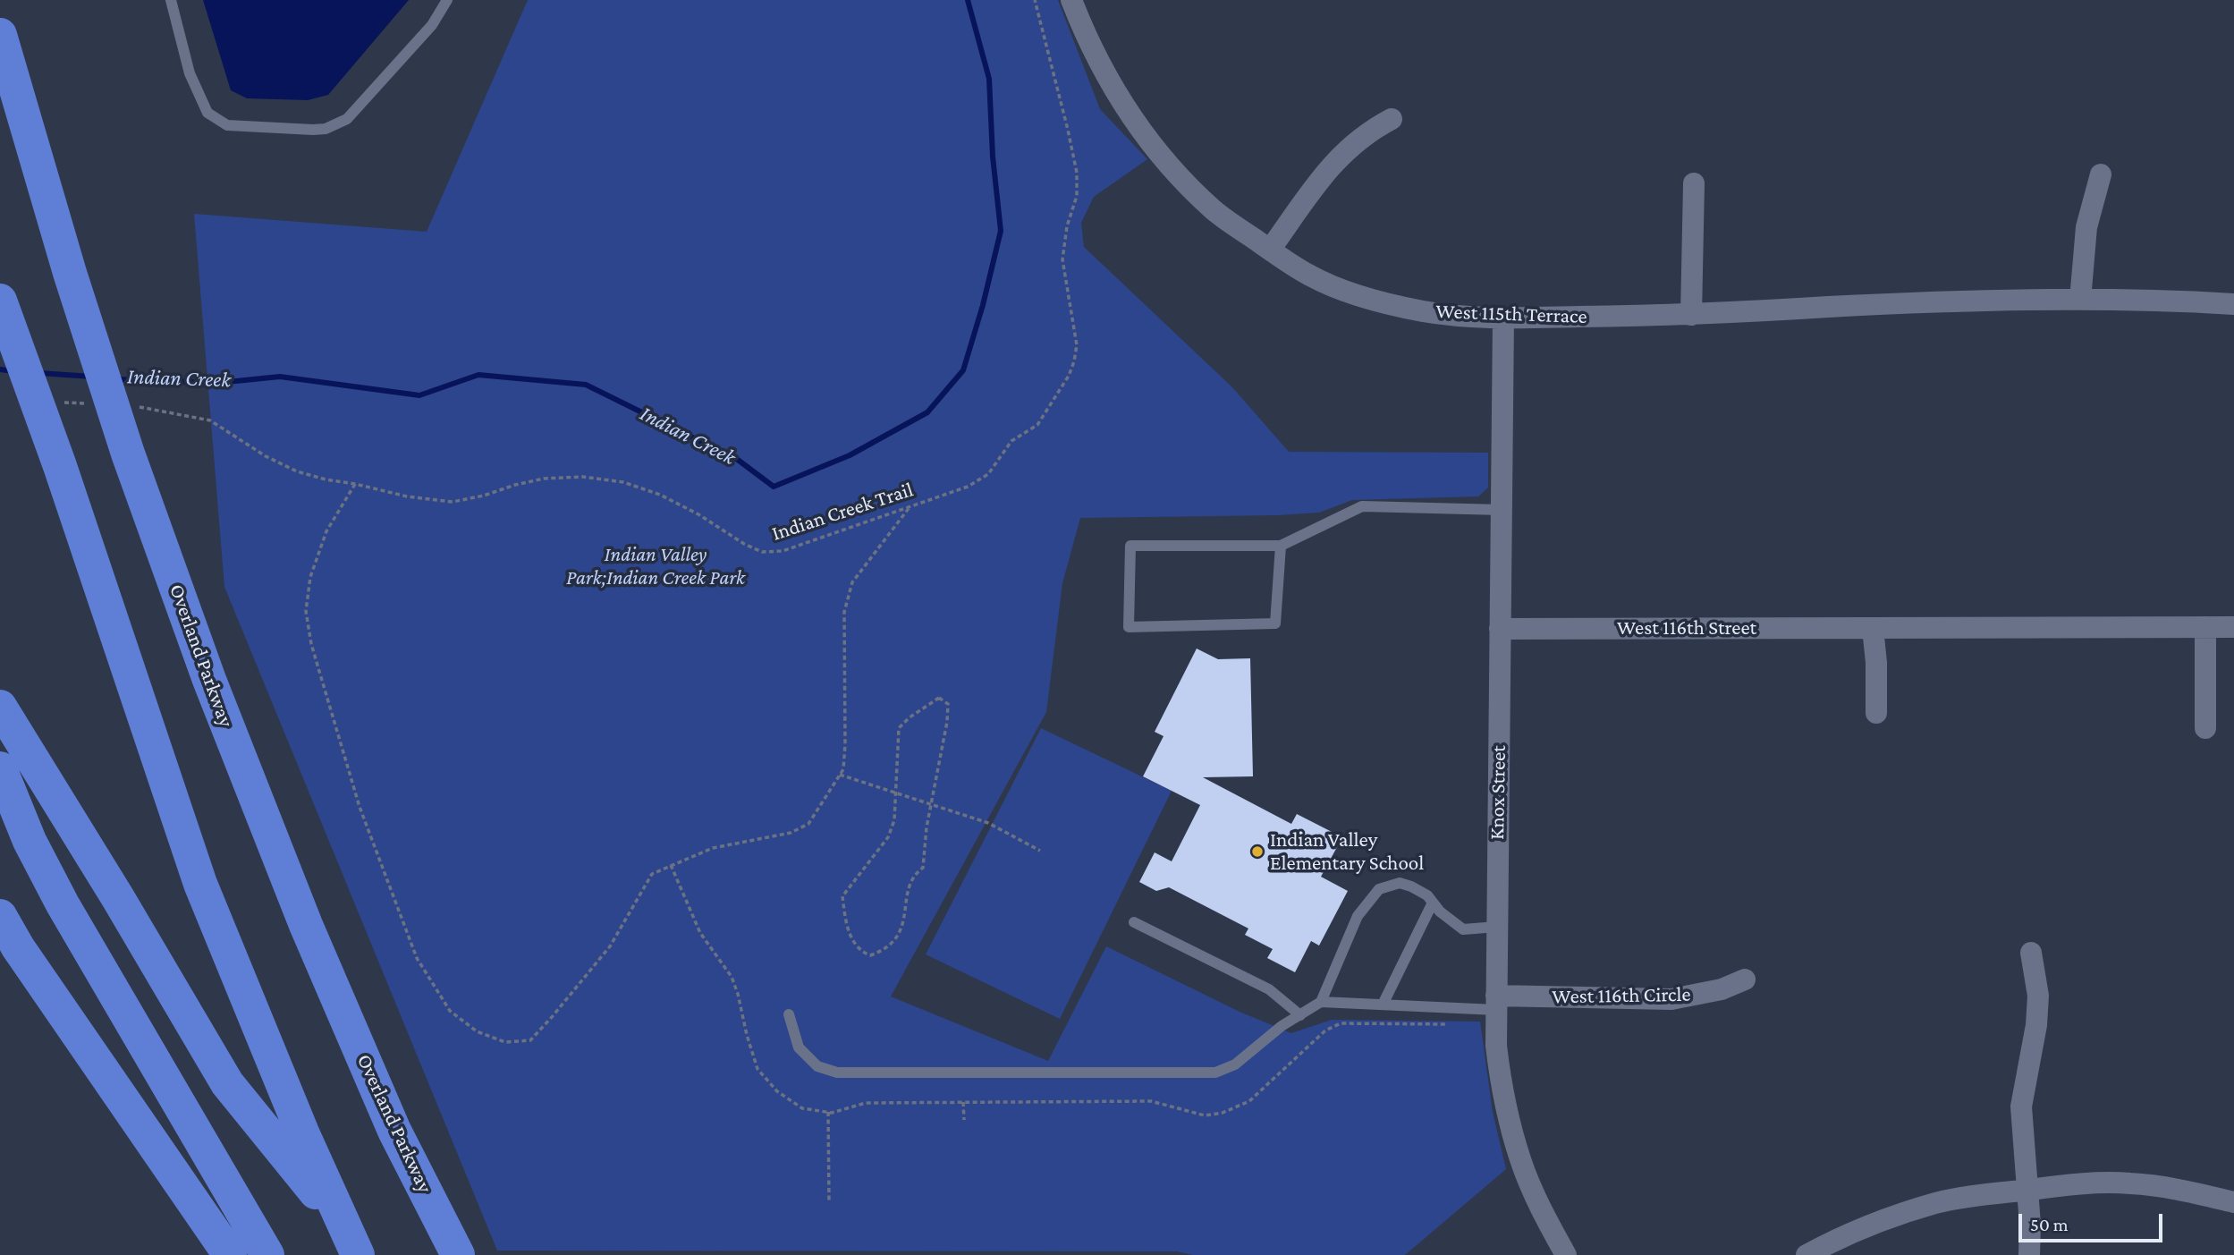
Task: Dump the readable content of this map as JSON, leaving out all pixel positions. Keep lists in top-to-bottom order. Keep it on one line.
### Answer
{"streets":{"highway":["Overland Parkway"],"street":["West 115th Terrace","West 116th Street","Knox Street","West 116th Circle"],"path":["Indian Creek Trail"]},"crossings":[["West 115th Terrace","Knox Street"],["West 116th Street","Knox Street"],["Knox Street","West 116th Circle"]],"water":["Indian Creek"],"parks":["Indian Valley Park;Indian Creek Park"],"places":["Indian Valley Elementary School"],"scale_bar":"50 m"}
